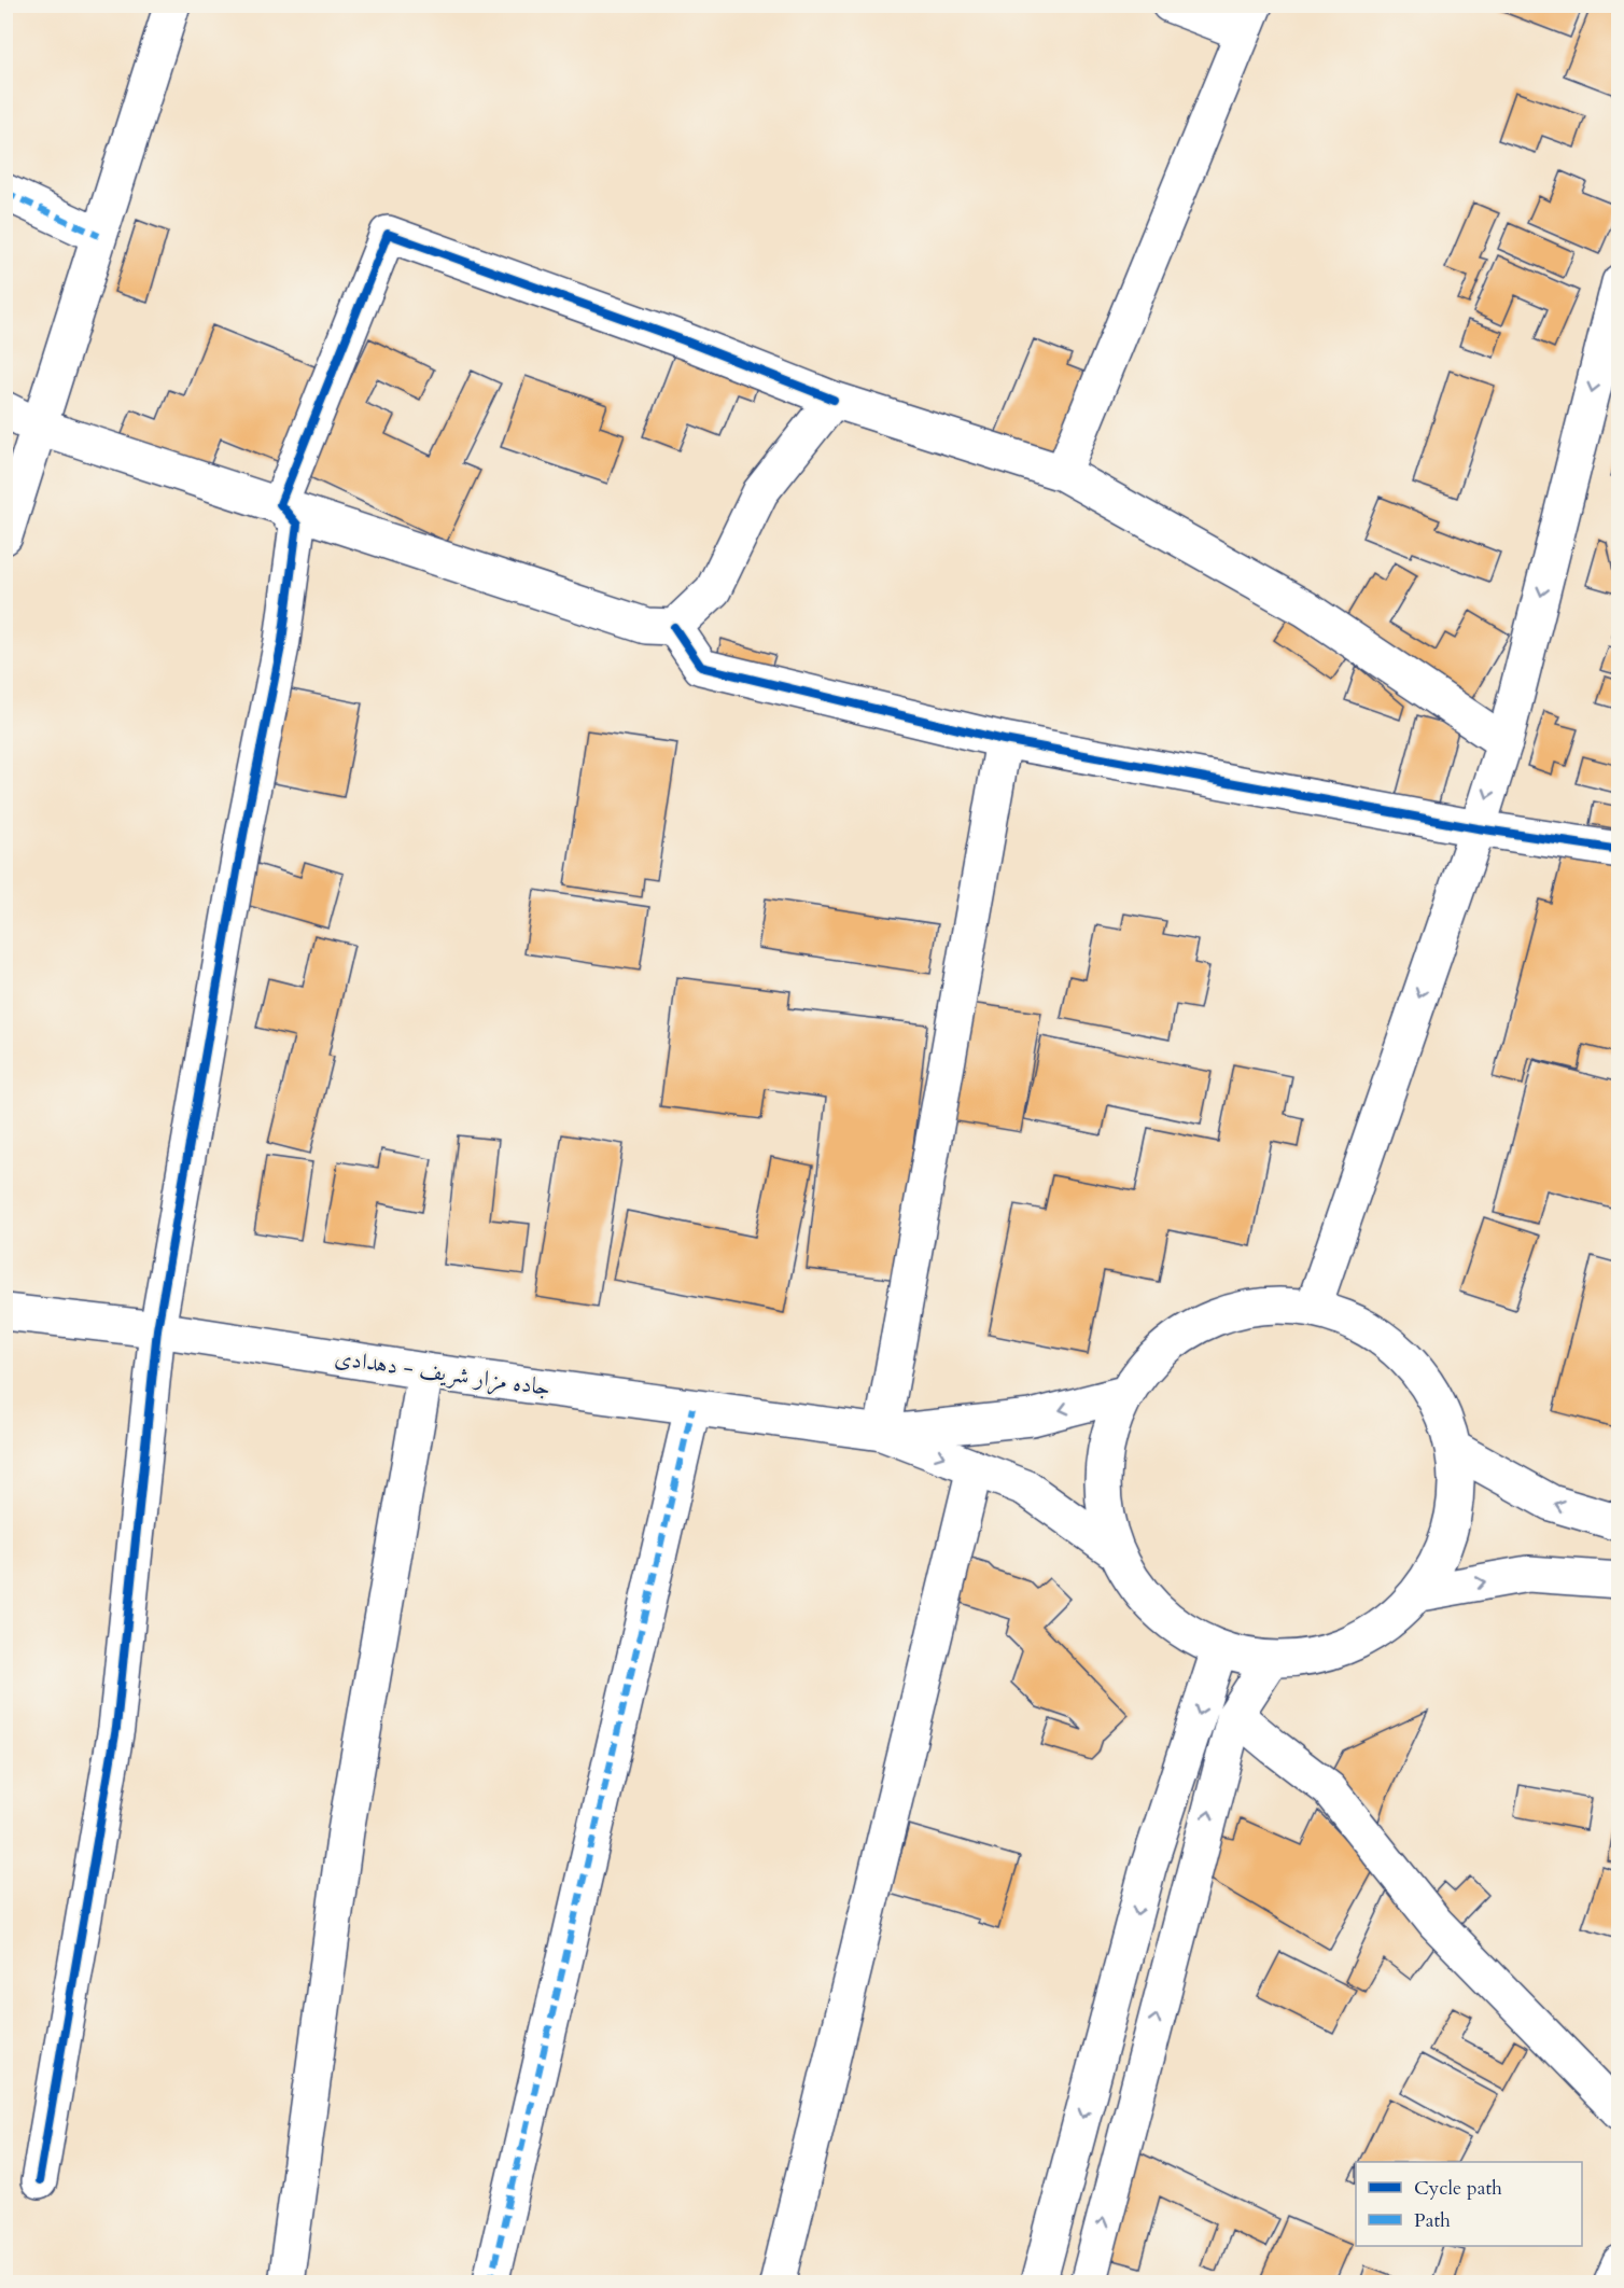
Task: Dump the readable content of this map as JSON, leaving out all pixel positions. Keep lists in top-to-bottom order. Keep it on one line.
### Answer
{"streets":{"street":["جاده مزار شریف - دهدادی"]},"legend":["Cycle path","Path"]}
